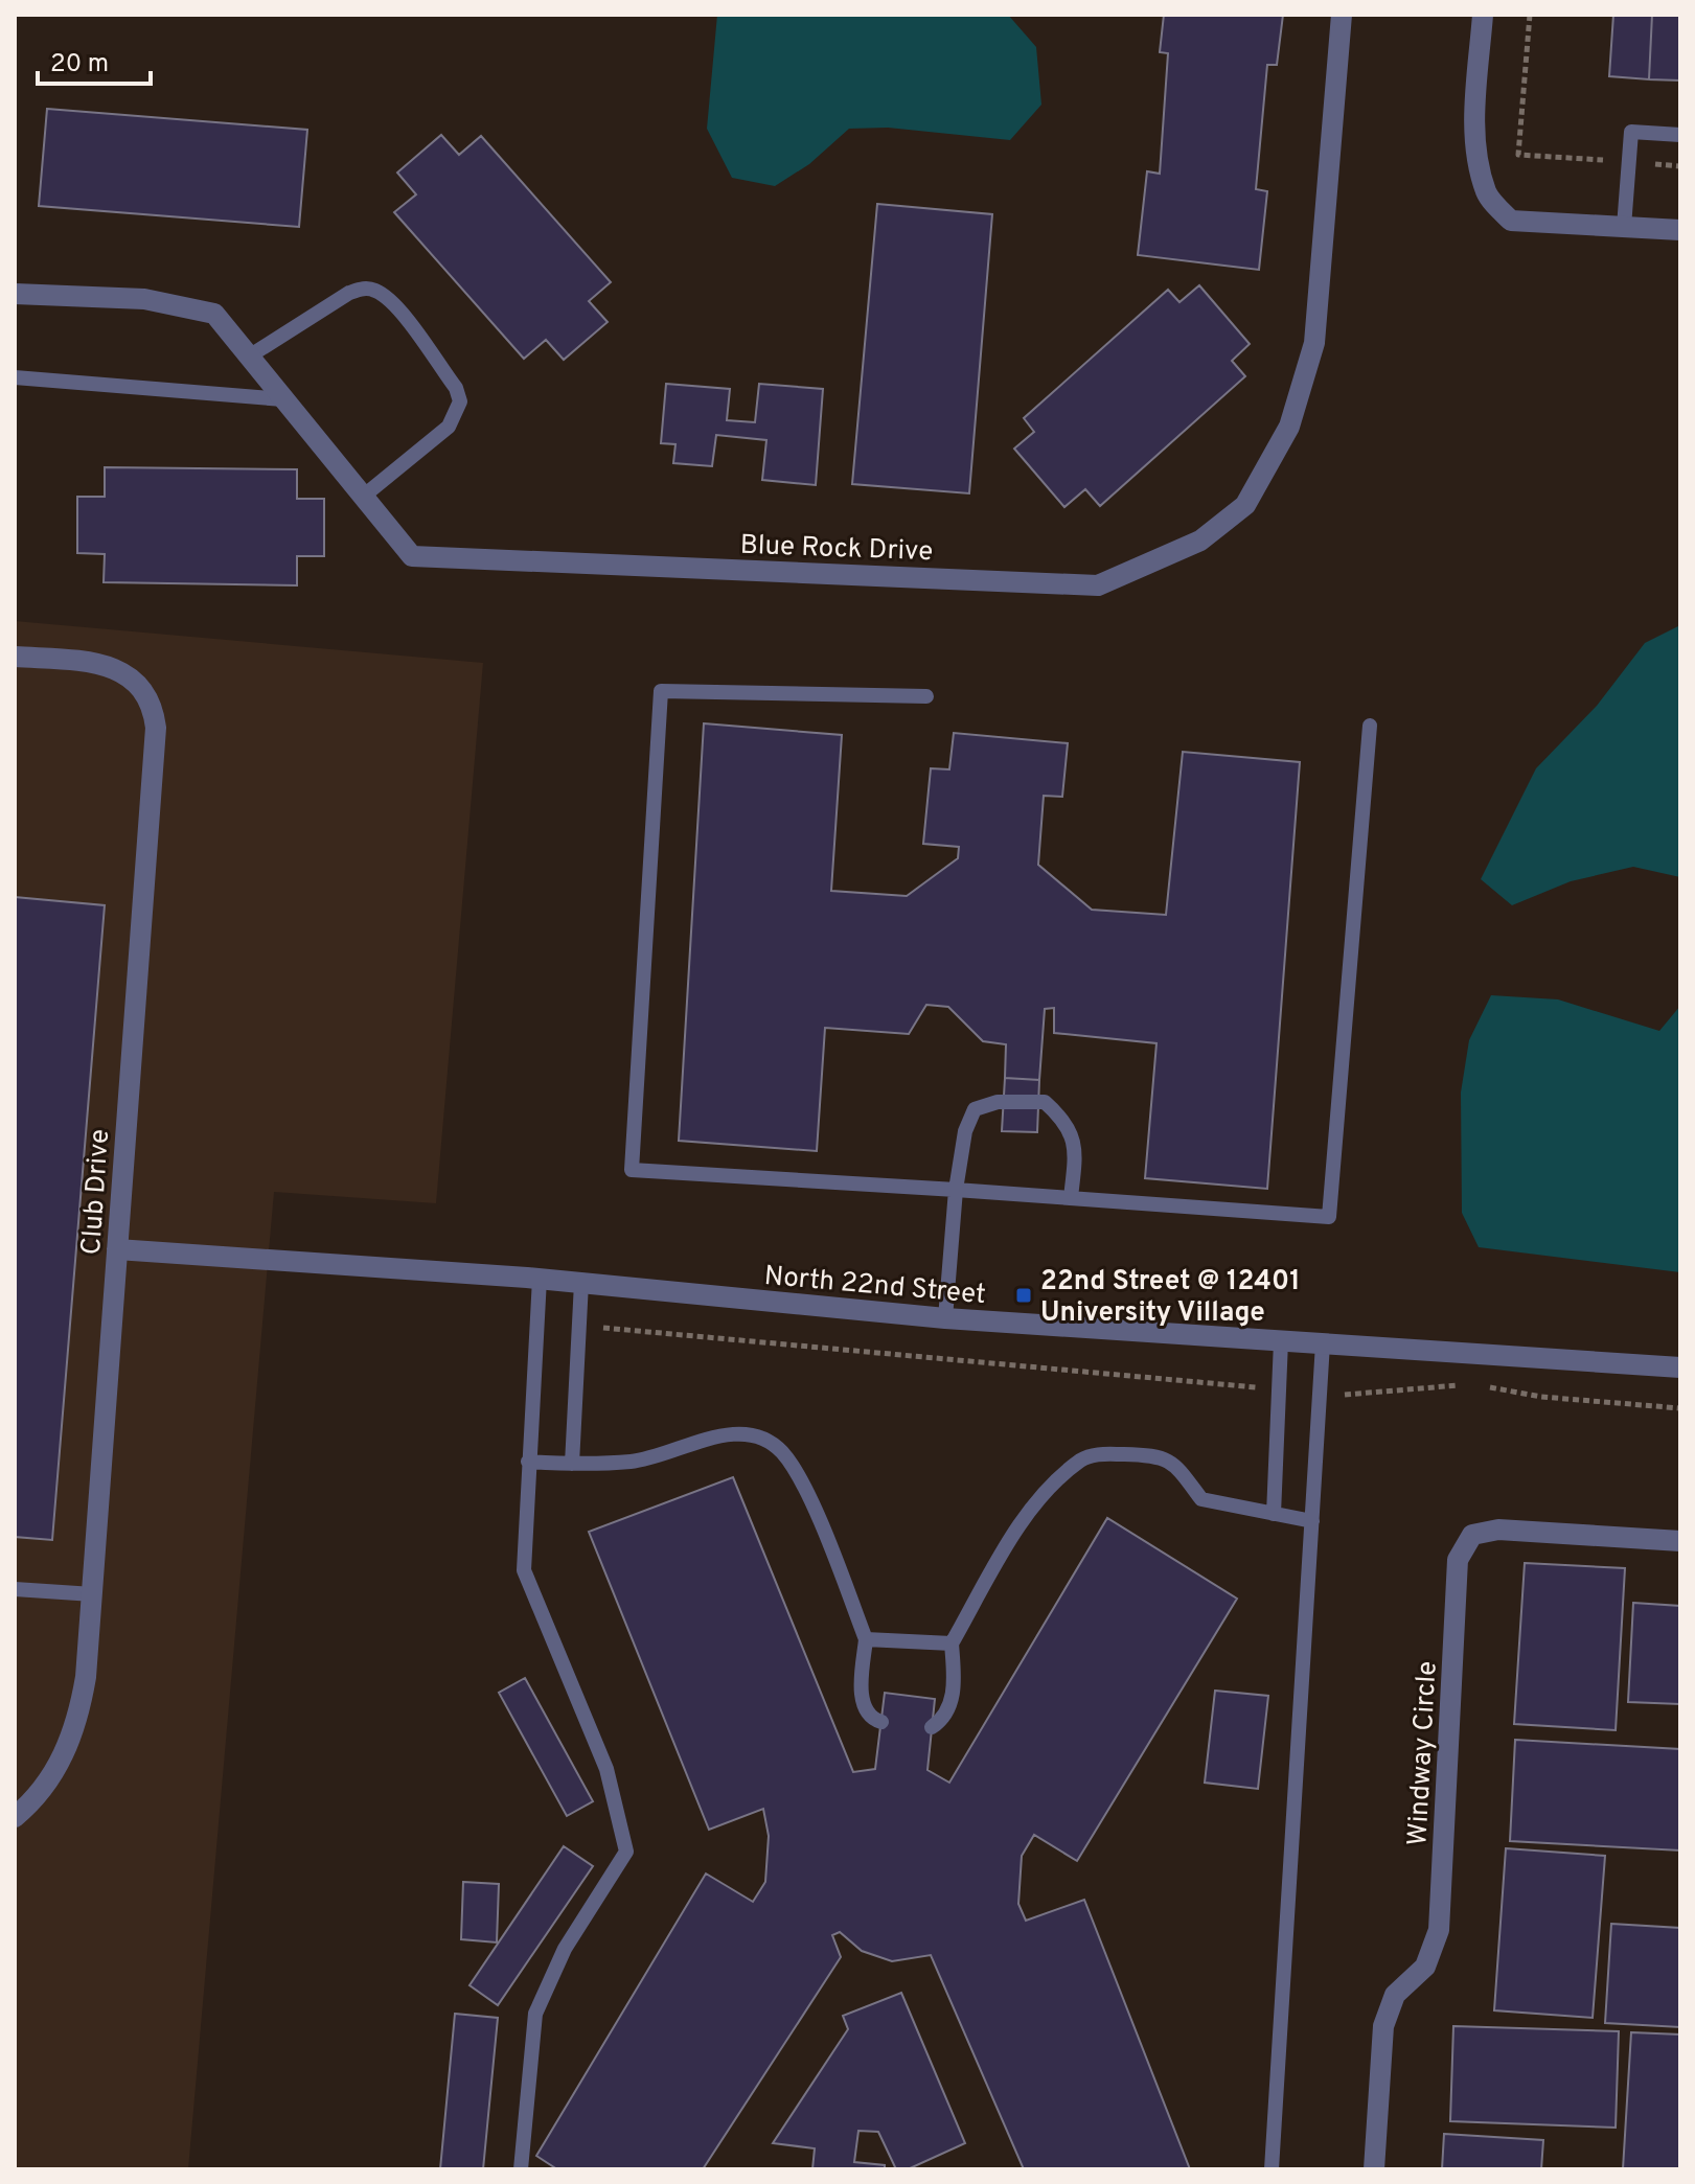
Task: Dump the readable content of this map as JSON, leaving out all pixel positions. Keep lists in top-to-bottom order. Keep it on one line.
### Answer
{"streets":{"street":["Blue Rock Drive","Club Drive","North 22nd Street","Windway Circle"]},"crossings":[["Club Drive","North 22nd Street"]],"places":{"transit":["22nd Street @ 12401 University Village"]},"scale_bar":"20 m"}
